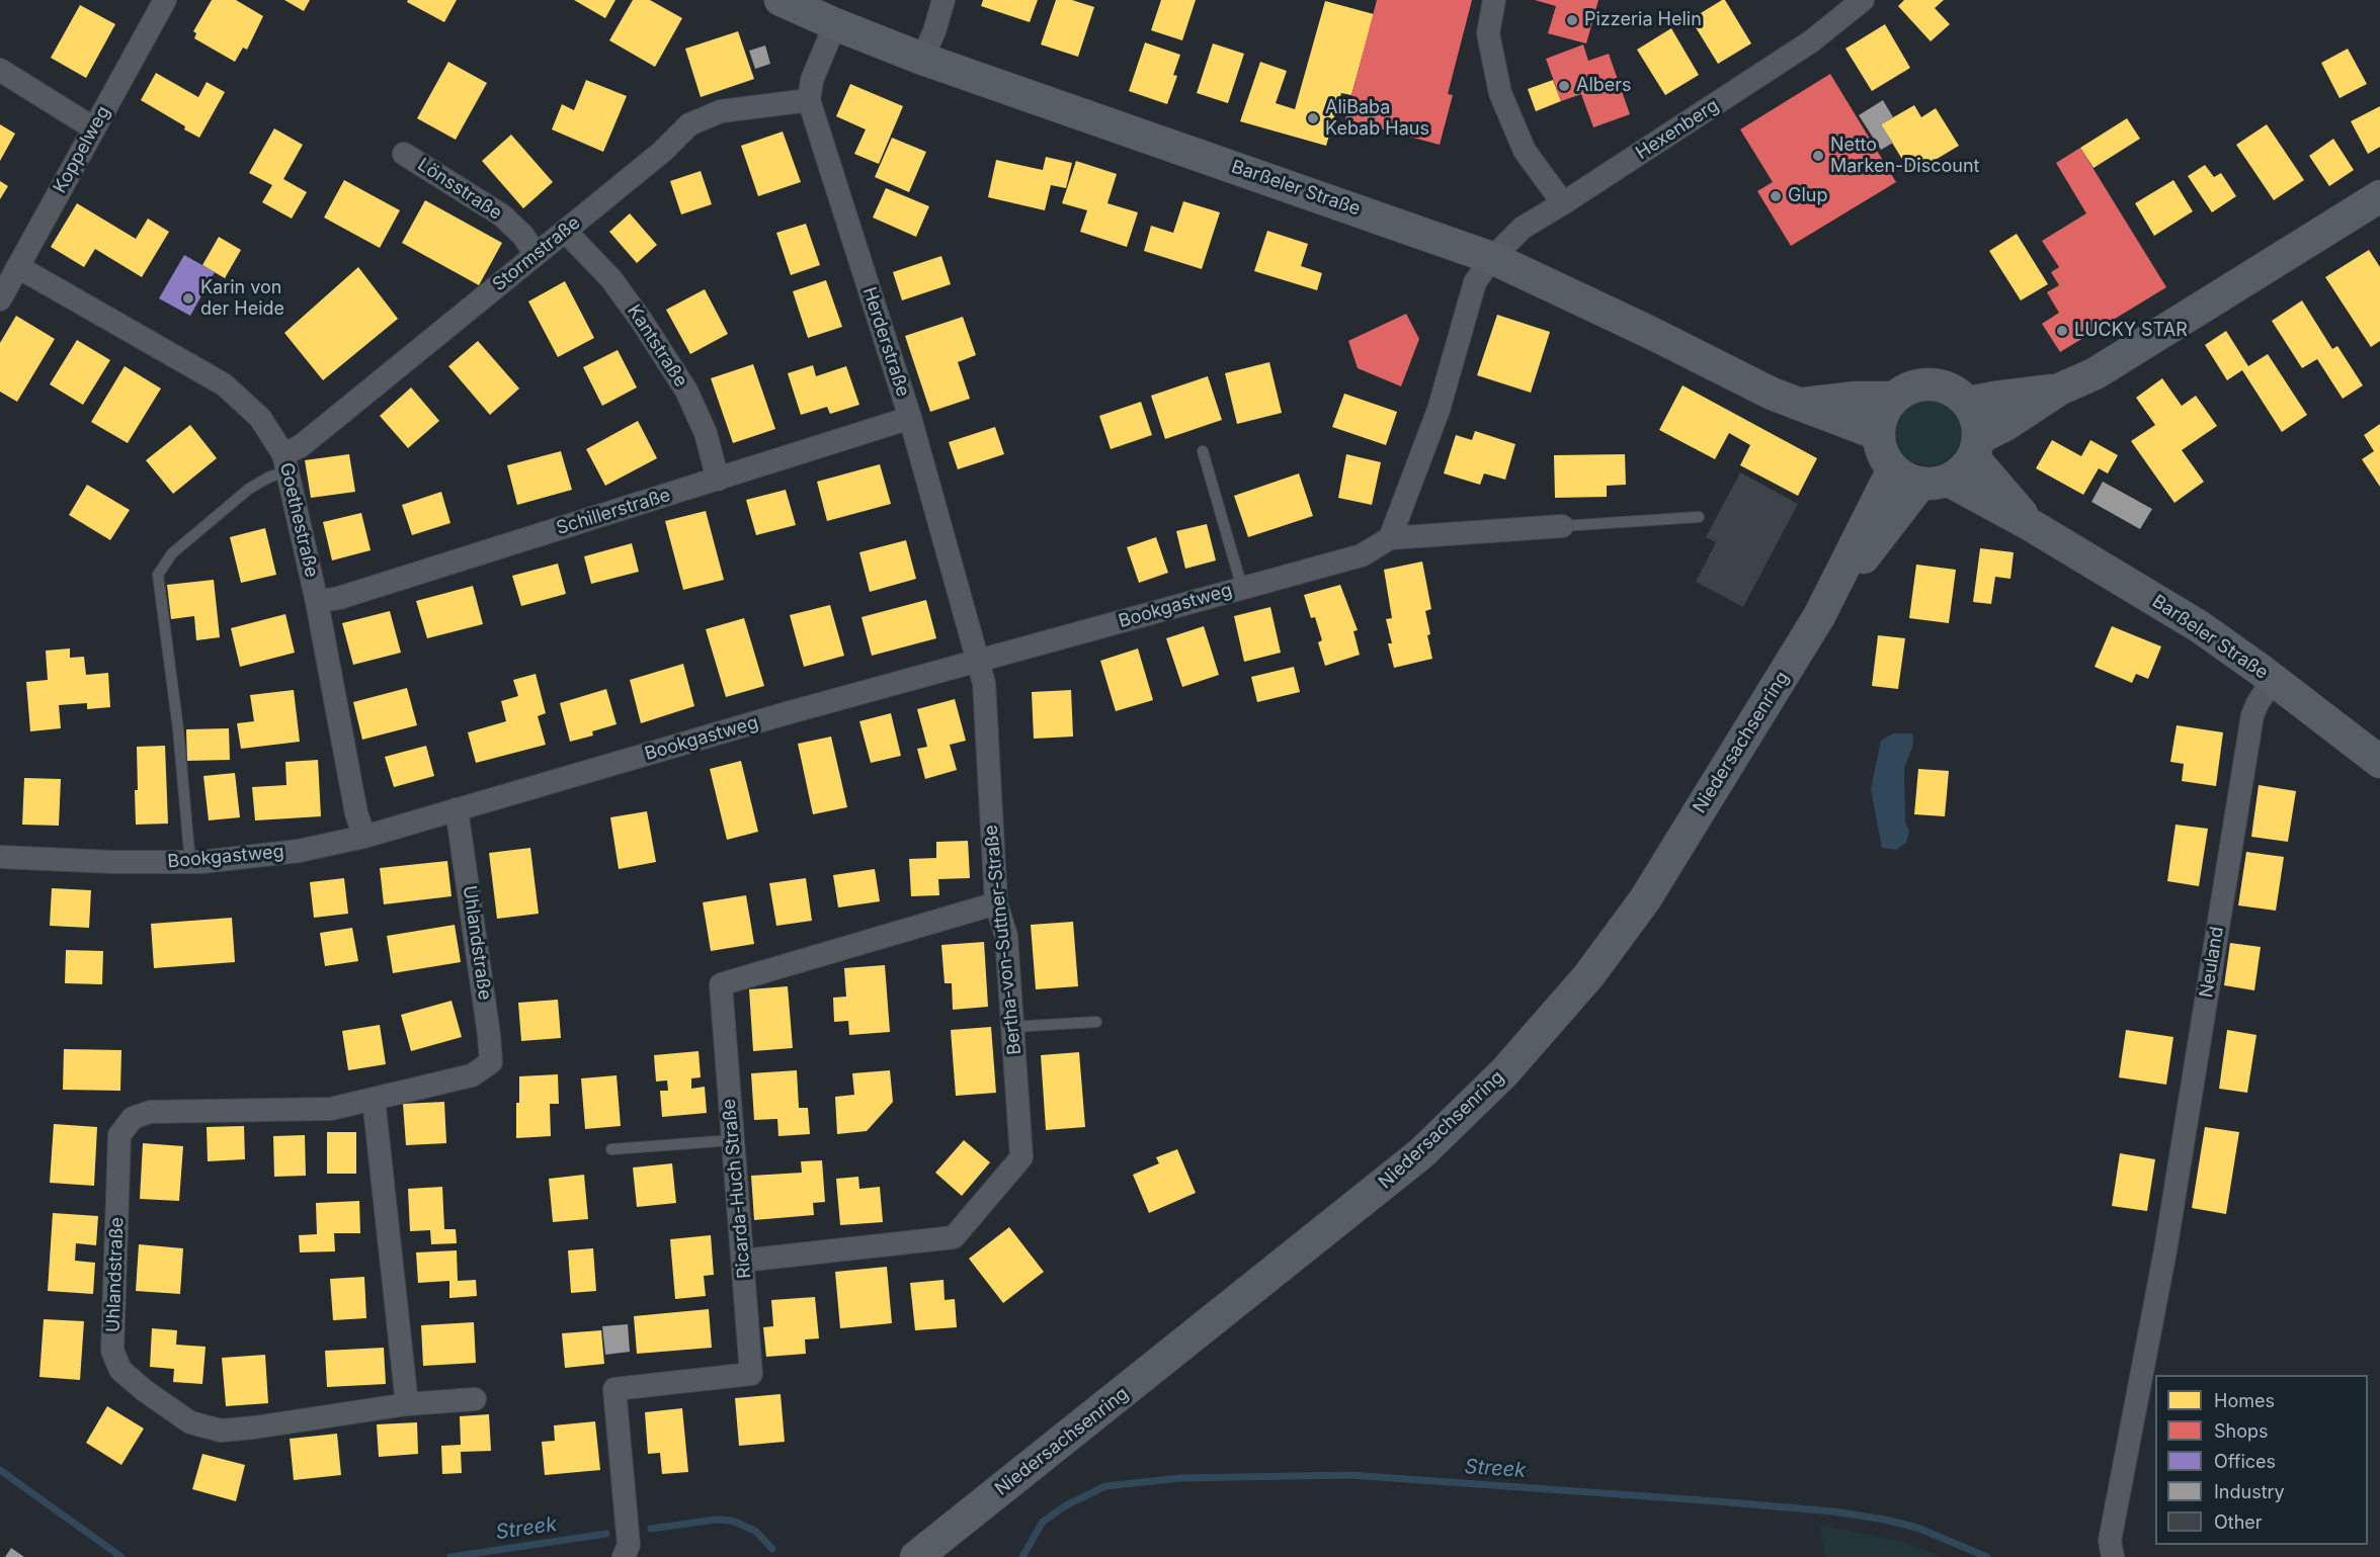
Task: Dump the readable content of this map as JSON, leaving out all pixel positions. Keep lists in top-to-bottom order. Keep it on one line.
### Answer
{"streets":{"main road":["Barßeler Straße","Niedersachsenring"],"street":["Hexenberg","Koppelweg","Lönsstraße","Stormstraße","Herderstraße","Kantstraße","Schillerstraße","Goethestraße","Bookgastweg","Bertha-von-Suttner-Straße","Uhlandstraße","Neuland","Ricarda-Huch Straße"]},"crossings":[["Hexenberg","Barßeler Straße"],["Koppelweg","Goethestraße"],["Barßeler Straße","Niedersachsenring"],["Barßeler Straße","Neuland"],["Lönsstraße","Stormstraße"],["Stormstraße","Herderstraße"],["Stormstraße","Kantstraße"],["Stormstraße","Goethestraße"],["Herderstraße","Schillerstraße"],["Herderstraße","Bookgastweg"],["Herderstraße","Bertha-von-Suttner-Straße"],["Kantstraße","Schillerstraße"],["Schillerstraße","Goethestraße"],["Goethestraße","Bookgastweg"],["Bookgastweg","Bertha-von-Suttner-Straße"],["Bookgastweg","Uhlandstraße"],["Bertha-von-Suttner-Straße","Ricarda-Huch Straße"]],"water":["Streek"],"places":["Pizzeria Helin","Albers","AliBaba Kebab Haus","Netto Marken-Discount","Glup","Karin von der Heide","LUCKY STAR"],"legend":["Homes","Shops","Offices","Industry","Other"]}
